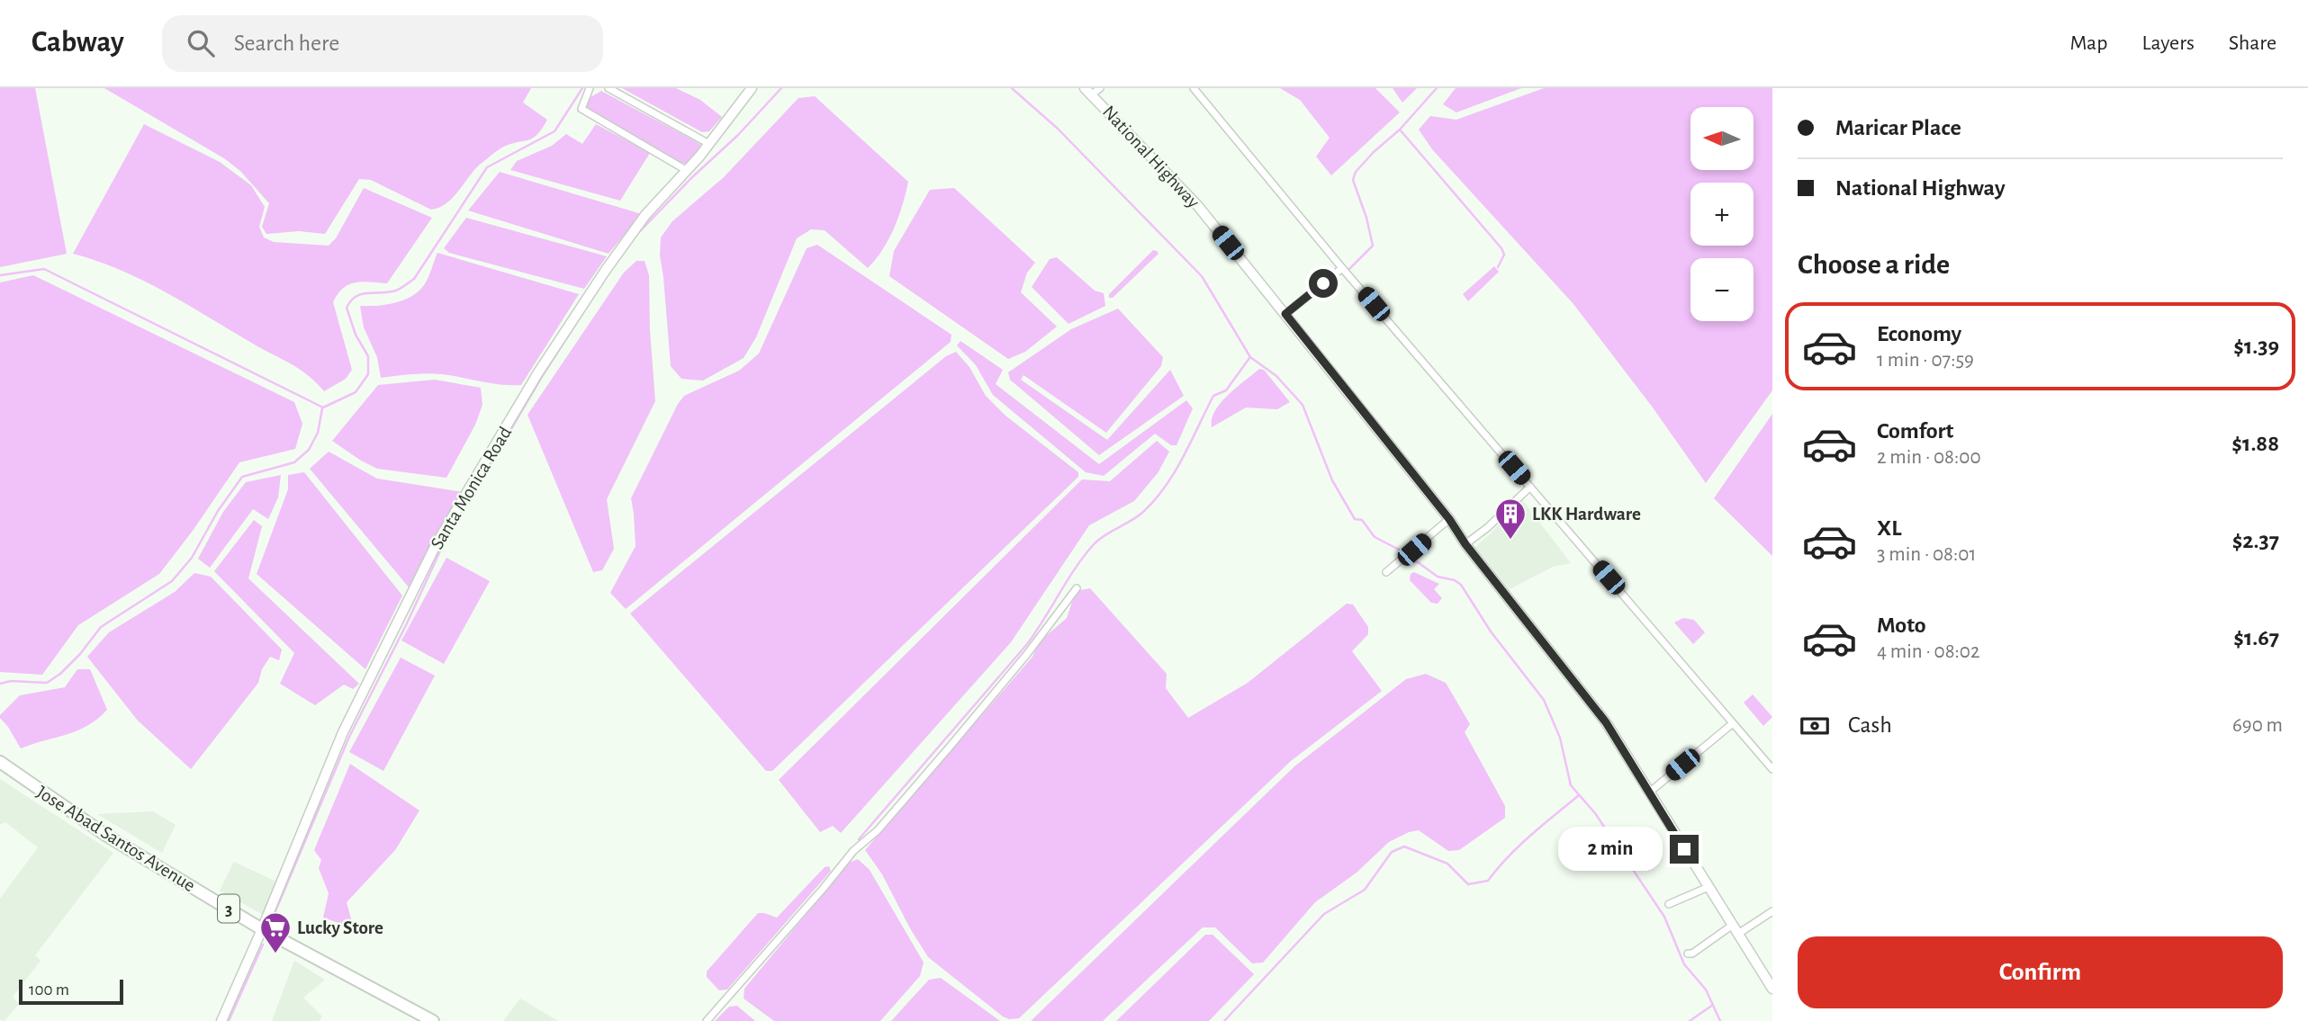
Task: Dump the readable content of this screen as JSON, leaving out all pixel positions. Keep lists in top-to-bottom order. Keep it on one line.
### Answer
{"streets":{"highway":["Jose Abad Santos Avenue","3"],"main road":["National Highway","Santa Monica Road"]},"crossings":[["Santa Monica Road","Jose Abad Santos Avenue"]],"places":{"building":["LKK Hardware"],"supermarket":["Lucky Store"]},"scale_bar":"100 m","north":"left","page":{"header":"Cabway","search":"Search here","nav":["Map","Layers","Share"],"banner":["Maricar Place","National Highway"],"map_buttons":["+","−"],"heading":"Choose a ride","list":[{"name":"Economy","note":"1 min · 07:59","value":"$1.39"},{"name":"Comfort","note":"2 min · 08:00","value":"$1.88"},{"name":"XL","note":"3 min · 08:01","value":"$2.37"},{"name":"Moto","note":"4 min · 08:02","value":"$1.67"}],"pay":["Cash","690 m"],"bubble":"2 min","buttons":"Confirm","scale":"100 m"}}
